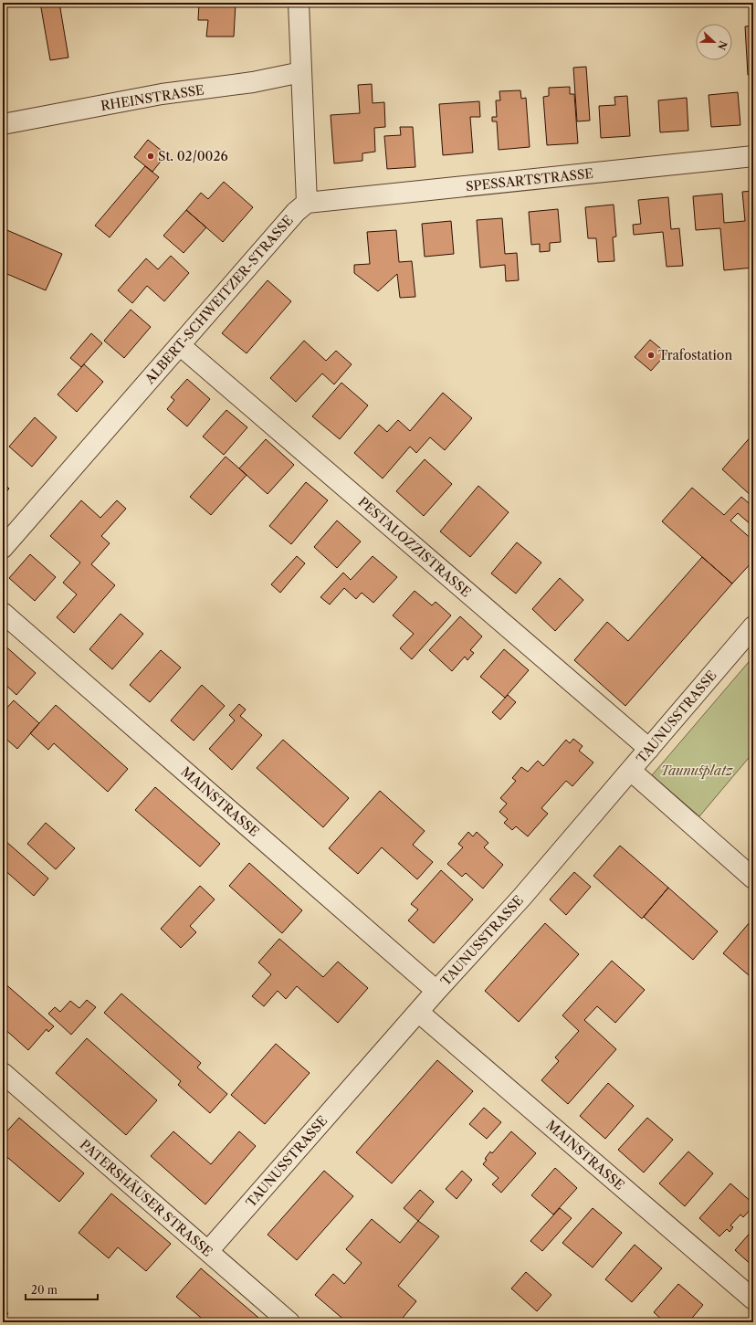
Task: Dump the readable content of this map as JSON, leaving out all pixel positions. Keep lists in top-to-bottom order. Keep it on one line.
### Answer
{"streets":{"street":["RHEINSTRASSE","SPESSARTSTRASSE","ALBERT-SCHWEITZER-STRASSE","PESTALOZZISTRASSE","TAUNUSSTRASSE","MAINSTRASSE","PATERSHÄUSER STRASSE"]},"crossings":[["SPESSARTSTRASSE","ALBERT-SCHWEITZER-STRASSE"],["ALBERT-SCHWEITZER-STRASSE","PESTALOZZISTRASSE"],["PESTALOZZISTRASSE","TAUNUSSTRASSE"],["TAUNUSSTRASSE","MAINSTRASSE"],["TAUNUSSTRASSE","PATERSHÄUSER STRASSE"]],"parks":["Taunusplatz"],"places":["St. 02/0026","Trafostation"],"scale_bar":"20 m","north":"right"}
